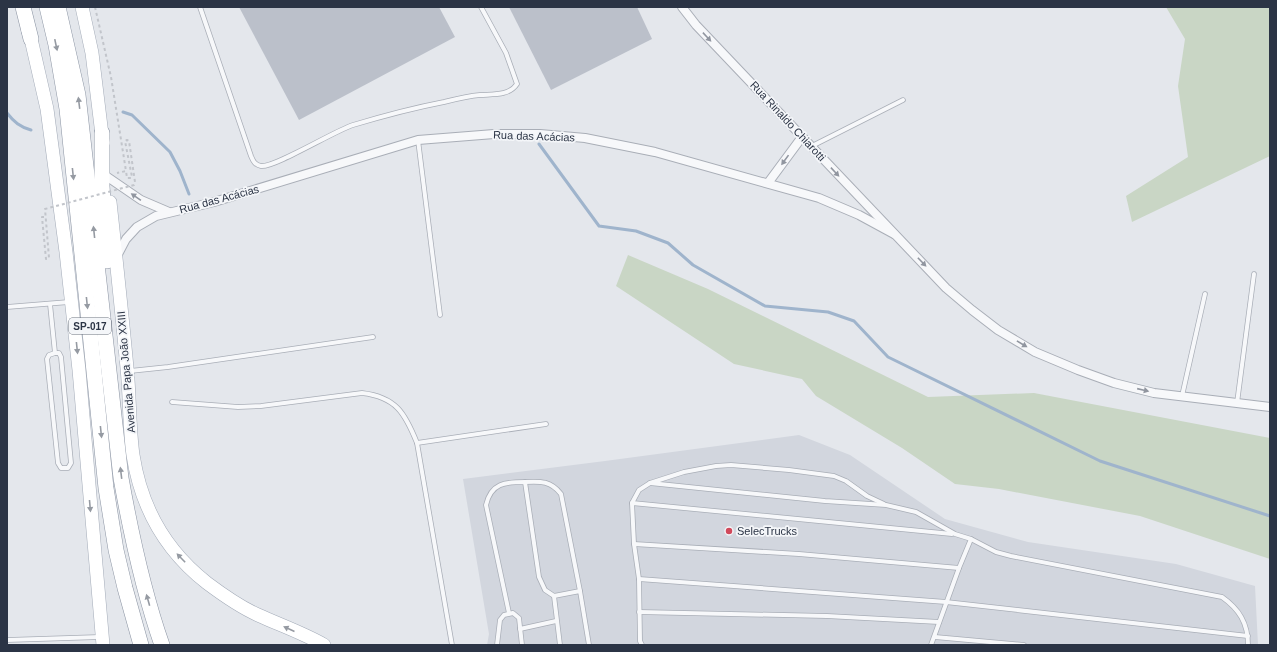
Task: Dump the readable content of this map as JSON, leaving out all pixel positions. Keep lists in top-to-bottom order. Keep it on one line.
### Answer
{"streets":{"highway":["SP-017","Avenida Papa João XXIII"],"street":["Rua Rinaldo Chiarotti","Rua das Acácias"]},"crossings":[["Rua Rinaldo Chiarotti","Rua das Acácias"],["Rua das Acácias","Avenida Papa João XXIII"]],"one_way":["Rua Rinaldo Chiarotti"],"places":["SelecTrucks"]}
